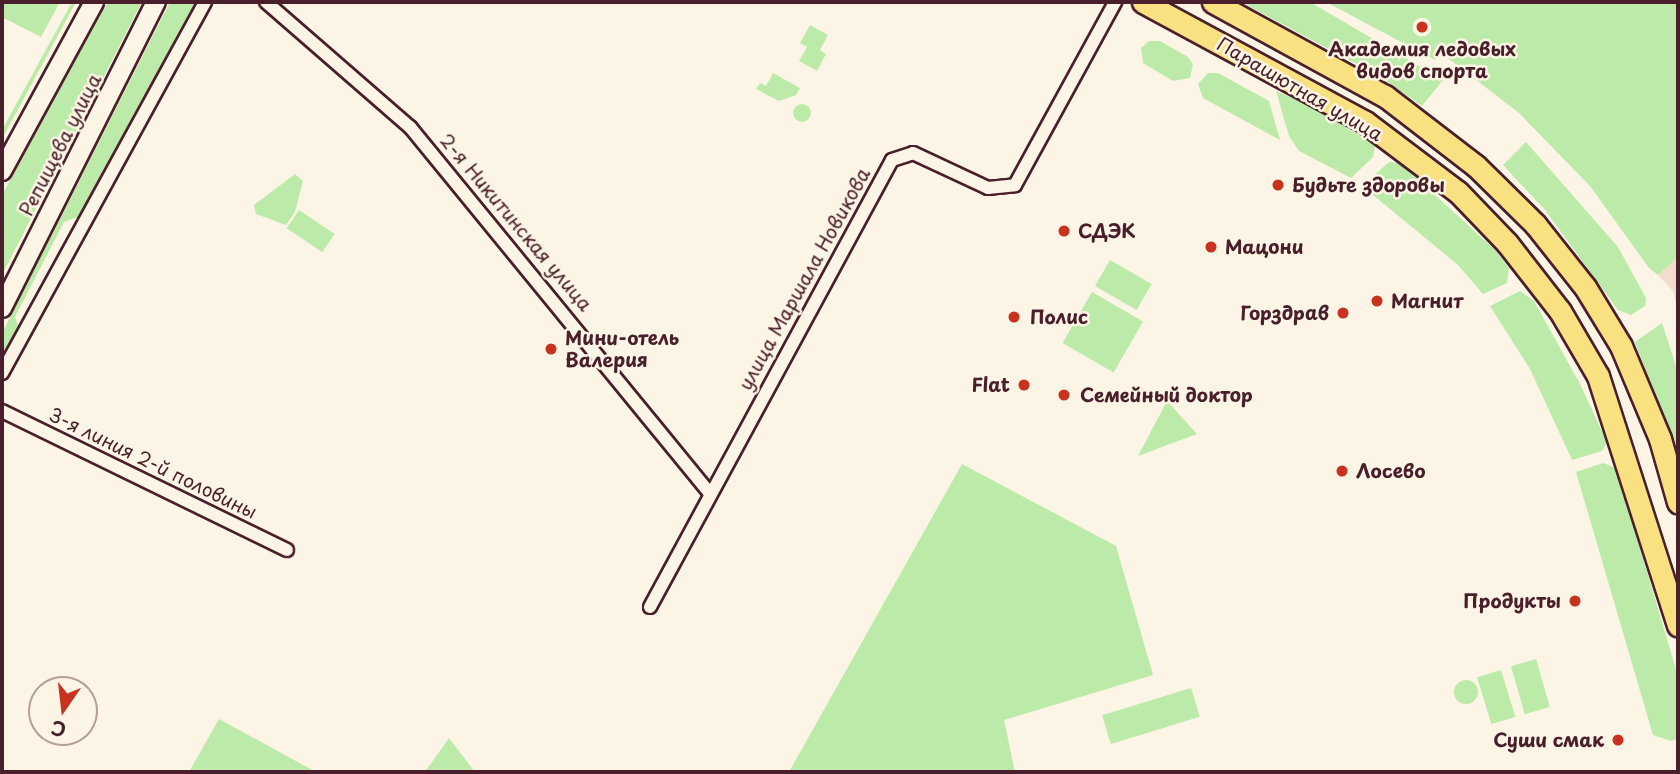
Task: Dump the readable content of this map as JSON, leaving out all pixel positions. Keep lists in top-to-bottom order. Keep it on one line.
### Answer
{"streets":{"main road":["Парашютная улица","Репищева улица"],"street":["2-я Никитинская улица","улица Маршала Новикова","3-я линия 2-й половины"]},"crossings":[["2-я Никитинская улица","улица Маршала Новикова"]],"places":["Академия ледовых видов спорта","Будьте здоровы","СДЭК","Мацони","Магнит","Горздрав","Полис","Мини-отель Валерия","Flat","Семейный доктор","Лосево","Продукты","Суши смак"],"north":"bottom"}
